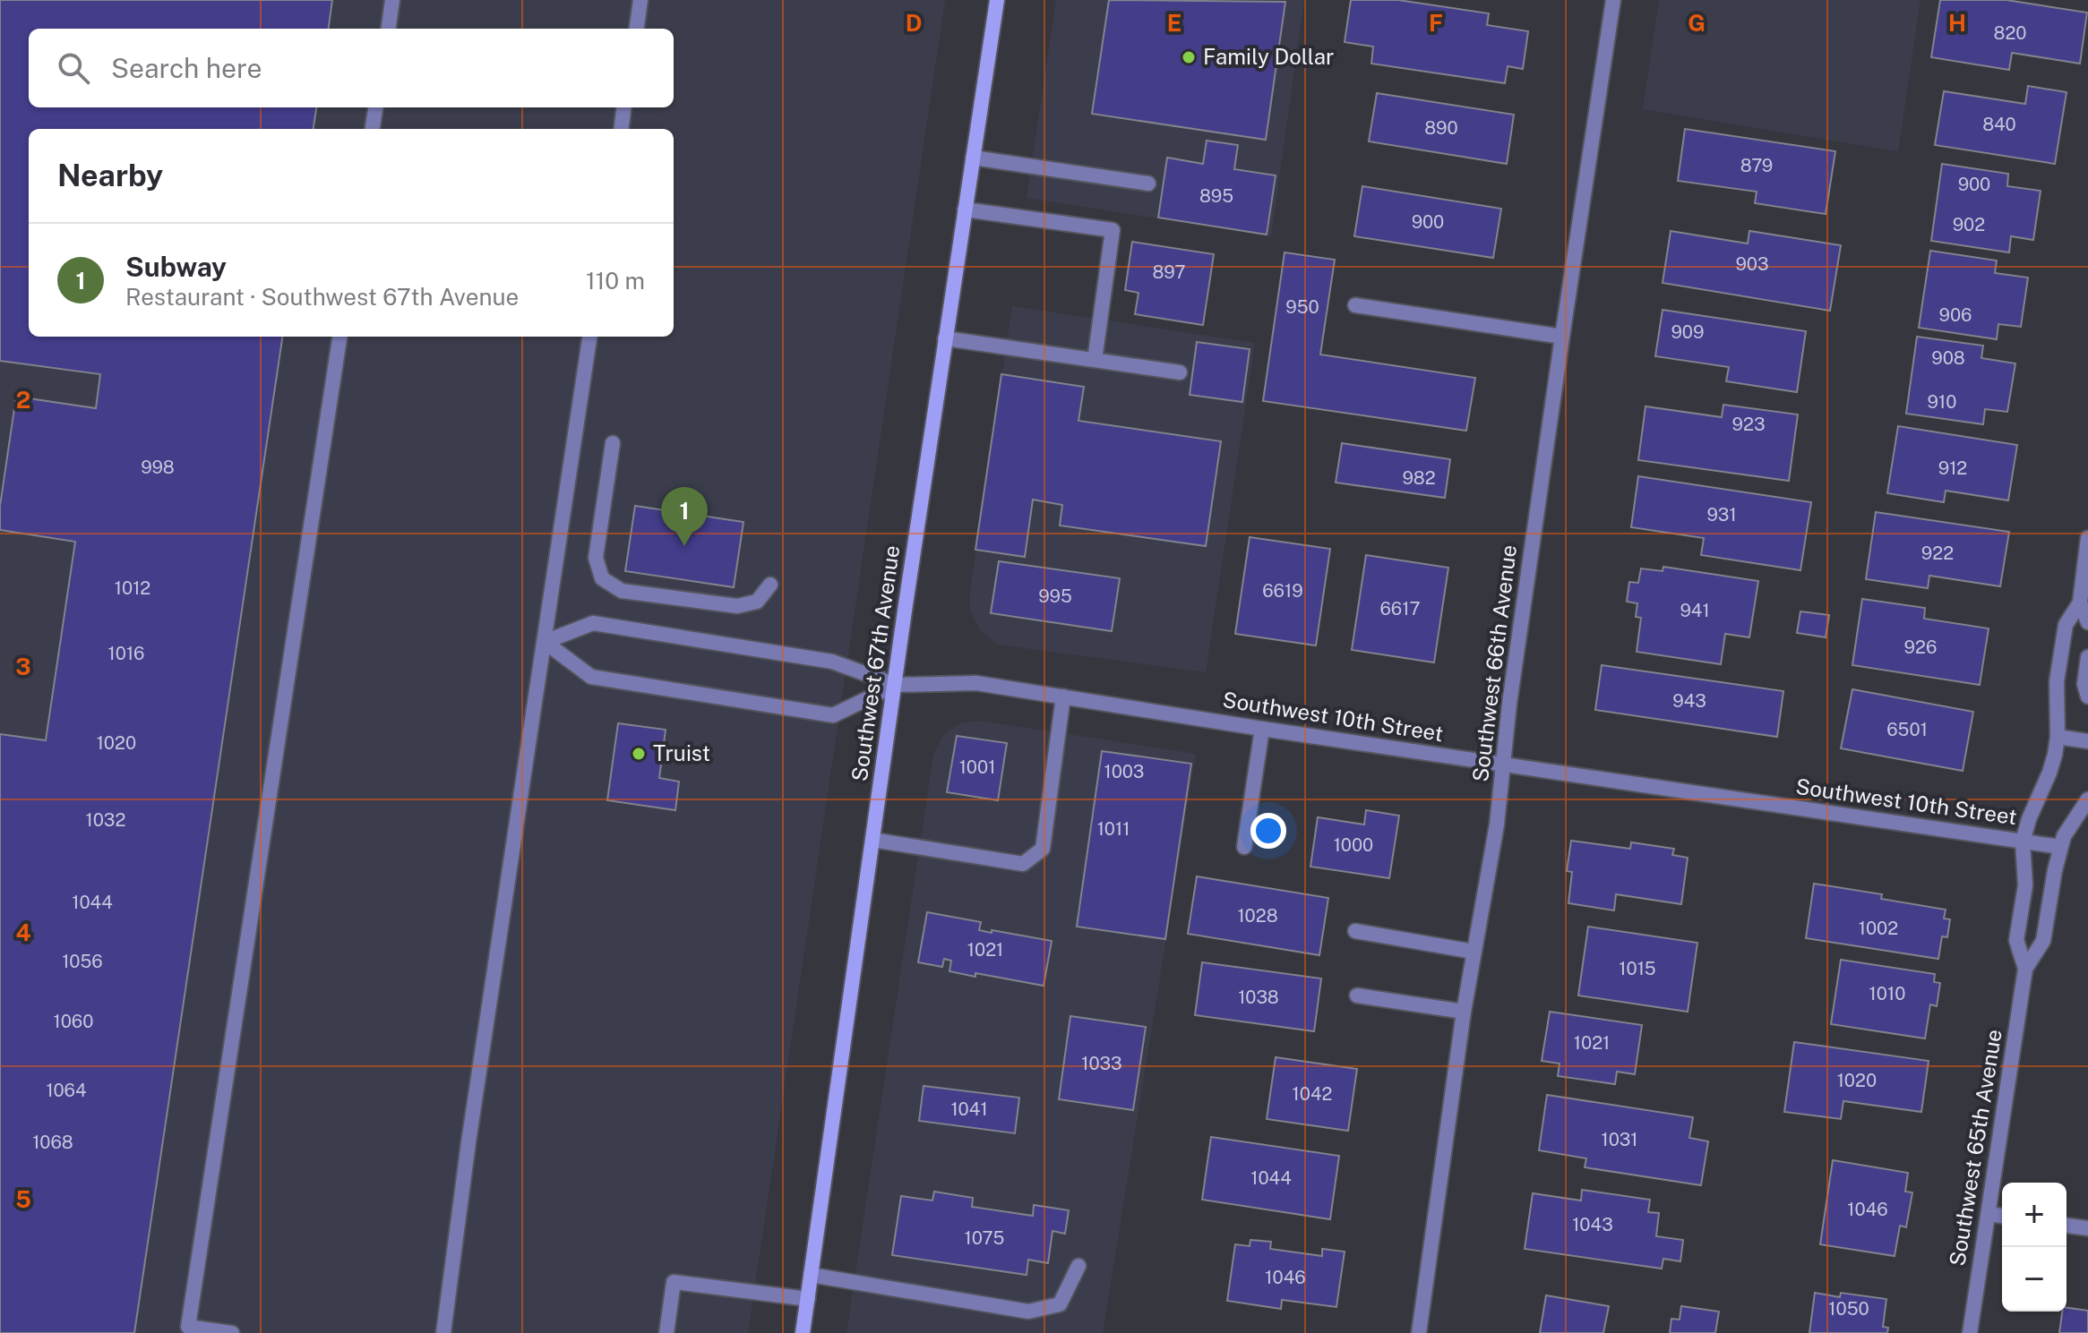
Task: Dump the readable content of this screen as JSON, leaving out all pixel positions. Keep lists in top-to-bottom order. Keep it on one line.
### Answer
{"streets":{"main road":["Southwest 67th Avenue"],"street":["Southwest 66th Avenue","Southwest 10th Street","Southwest 65th Avenue"]},"crossings":[["Southwest 67th Avenue","Southwest 10th Street"],["Southwest 66th Avenue","Southwest 10th Street"],["Southwest 10th Street","Southwest 65th Avenue"]],"places":["Family Dollar","Truist"],"house_numbers":["820","840","890","879","900","895","900","902","903","897","950","906","909","908","910","923","998","912","982","931","922","1012","6619","995","6617","941","926","1016","943","6501","1020","1001","1003","1032","1011","1000","1044","1028","1002","1021","1056","1015","1010","1038","1060","1021","1033","1020","1064","1042","1041","1031","1068","1044","1046","1043","1075","1046","1050"],"page":{"search":"Search here","heading":"Nearby","list":[{"mark":"1","name":"Subway","note":"Restaurant · Southwest 67th Avenue","value":"110 m"}],"pins":"1","map_buttons":["+","−"]},"grid":{"columns":["D","E","F","G","H"],"rows":["2","3","4","5"]}}
